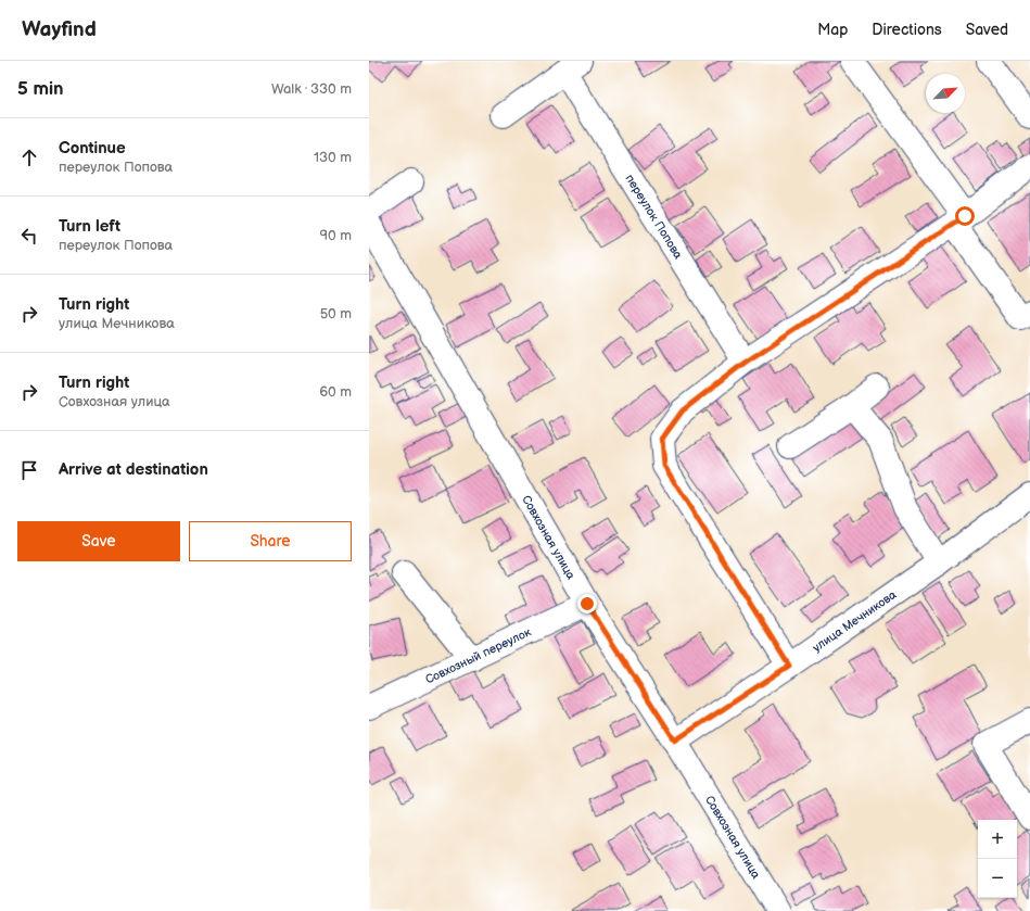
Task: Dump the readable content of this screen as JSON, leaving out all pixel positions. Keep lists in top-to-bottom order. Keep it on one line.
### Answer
{"streets":{"street":["переулок Попова","Совхозная улица","улица Мечникова","Совхозный переулок"]},"crossings":[["Совхозная улица","улица Мечникова"],["Совхозная улица","Совхозный переулок"]],"north":"top right","page":{"header":"Wayfind","nav":["Map","Directions","Saved"],"heading":["5 min","Walk · 330 m"],"list":[["Continue","переулок Попова","130 m"],["Turn left","переулок Попова","90 m"],["Turn right","улица Мечникова","50 m"],["Turn right","Совхозная улица","60 m"],"Arrive at destination"],"buttons":["Save","Share"],"map_buttons":["+","−"]}}
